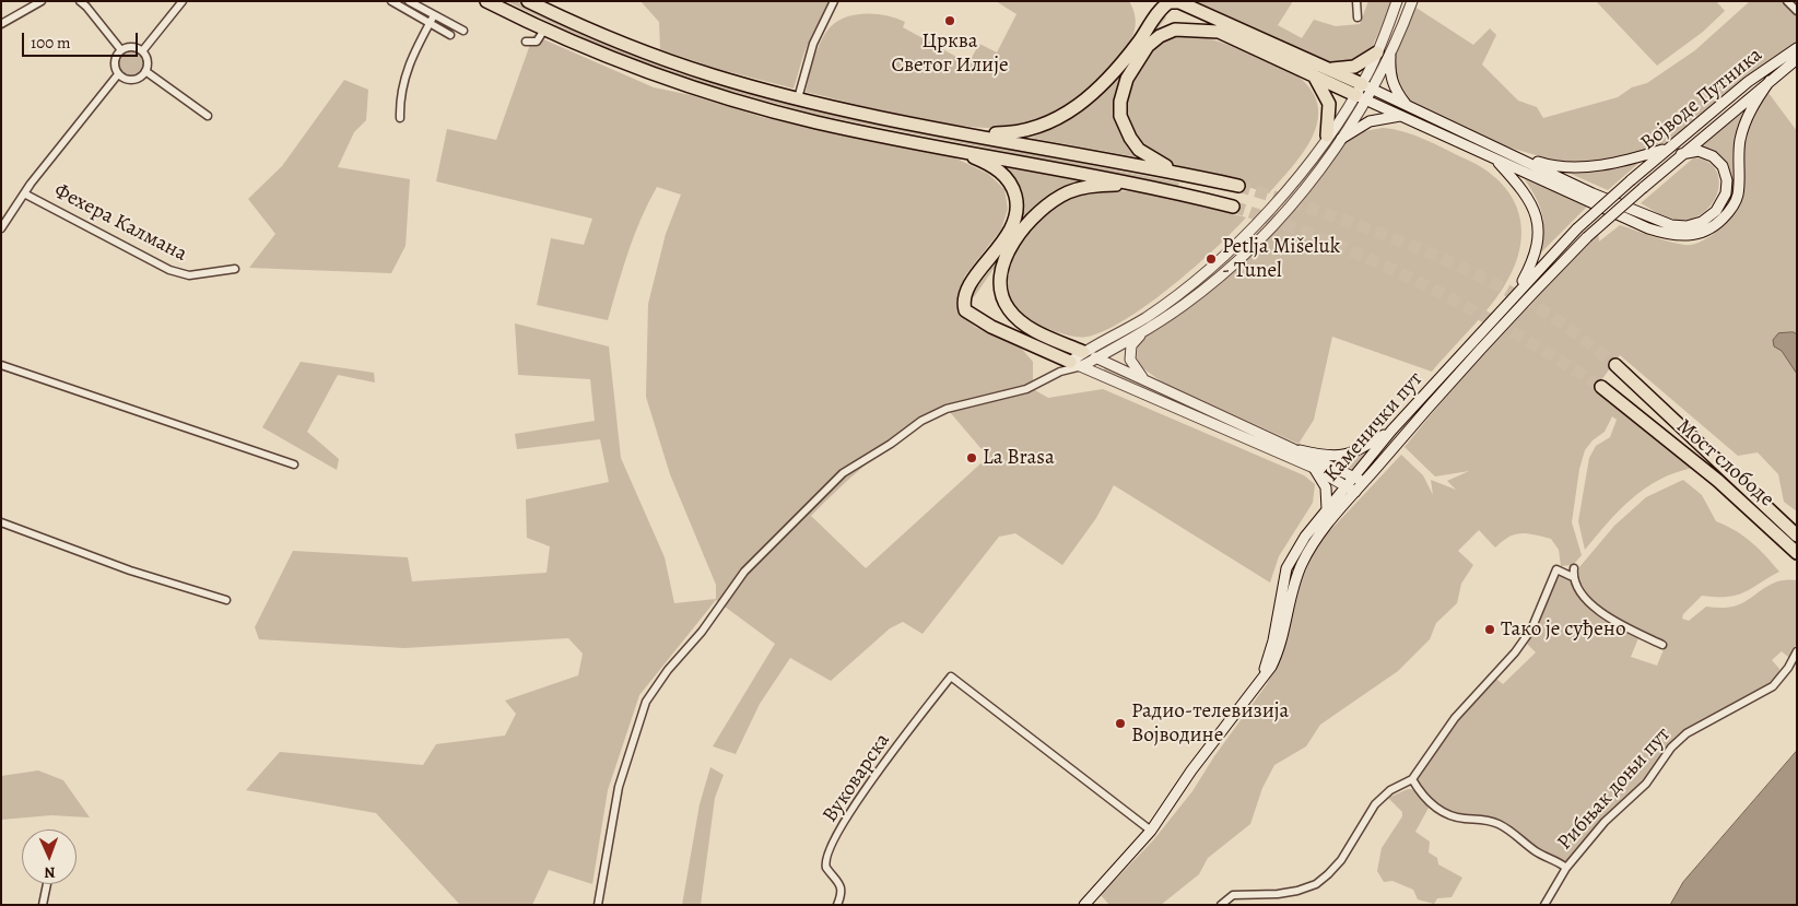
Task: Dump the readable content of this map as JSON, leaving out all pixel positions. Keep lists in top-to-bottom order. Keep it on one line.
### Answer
{"streets":{"highway":["Мост слободе"],"main road":["Војводе Путника","Каменички пут"],"street":["Фехера Калмана","Вуковарска","Рибњак доњи пут"]},"crossings":[["Војводе Путника","Каменички пут"],["Каменички пут","Вуковарска"]],"places":["Црква Светог Илије","Petlja Mišeluk - Tunel","La Brasa","Тако је суђено","Радио-телевизија Војводине"],"scale_bar":"100 m","north":"bottom"}
